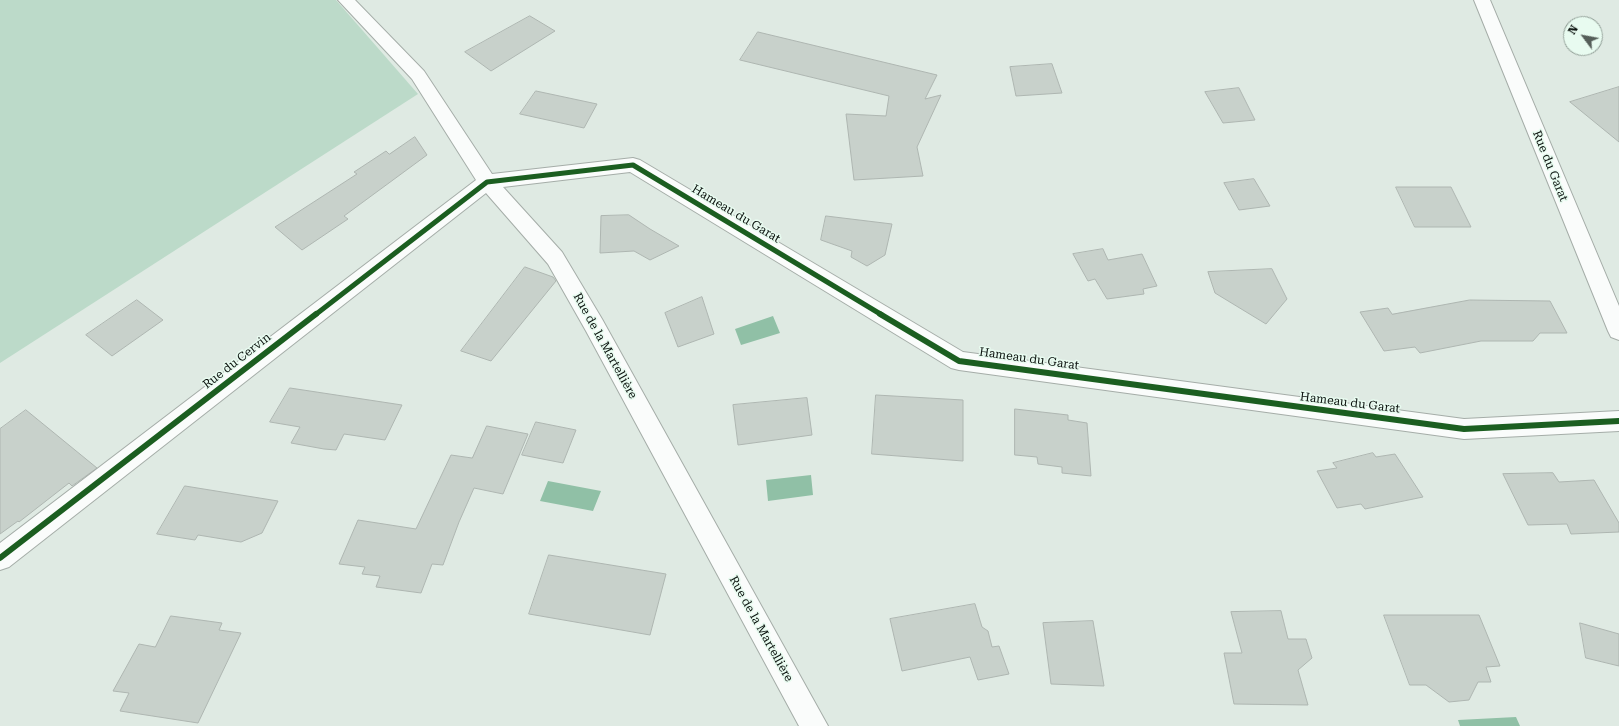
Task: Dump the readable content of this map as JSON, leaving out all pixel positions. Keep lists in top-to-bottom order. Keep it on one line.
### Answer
{"streets":{"street":["Rue du Garat","Hameau du Garat","Rue de la Martellière","Rue du Cervin"]},"crossings":[["Hameau du Garat","Rue de la Martellière"],["Hameau du Garat","Rue du Cervin"],["Rue de la Martellière","Rue du Cervin"]],"north":"top left"}
